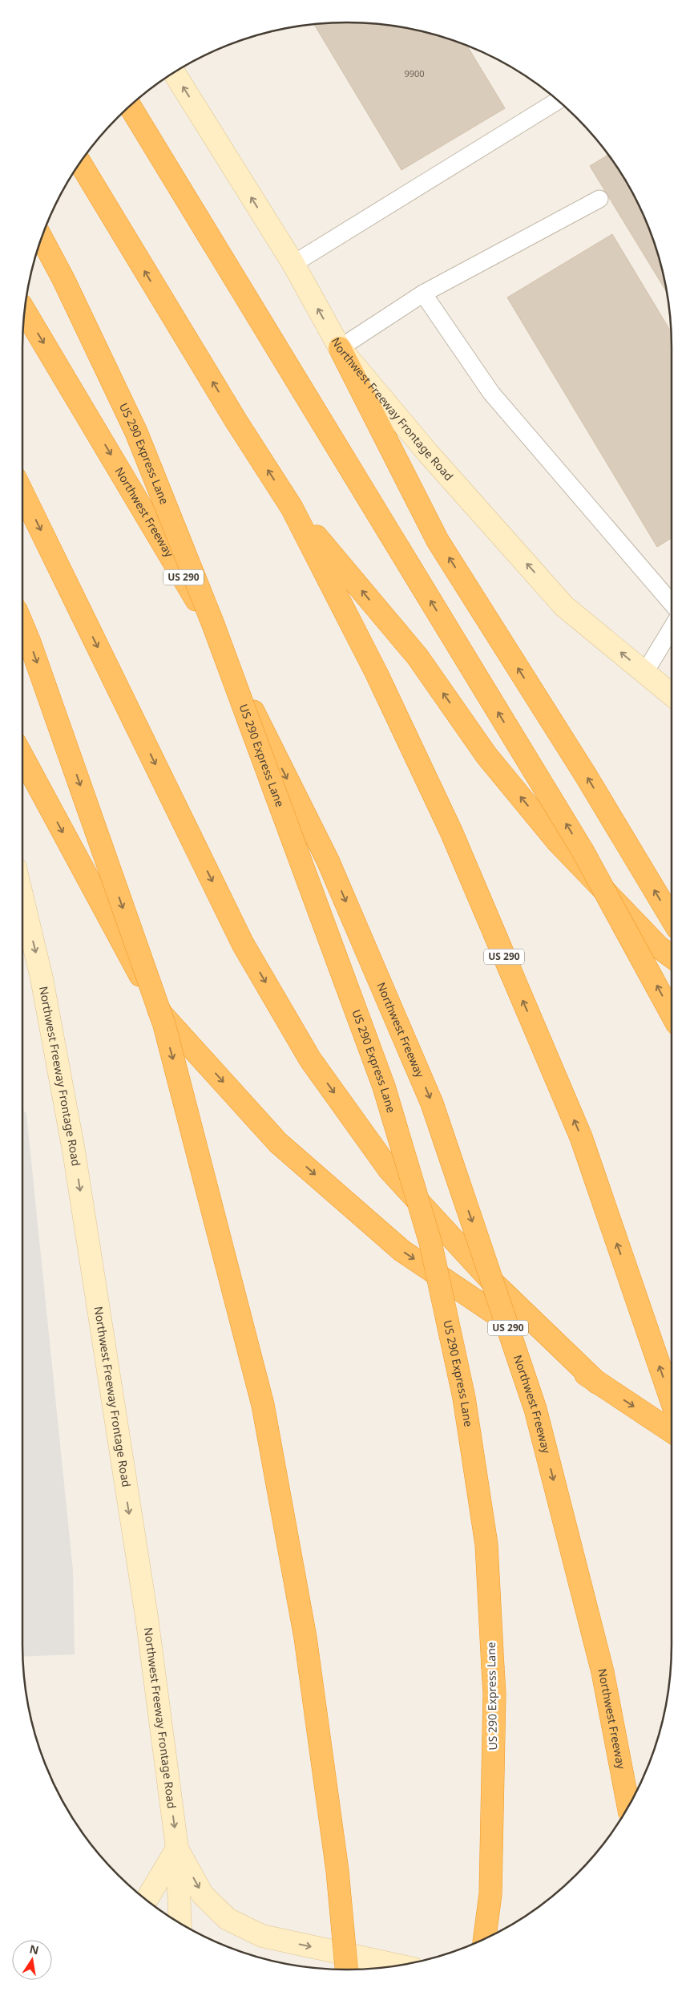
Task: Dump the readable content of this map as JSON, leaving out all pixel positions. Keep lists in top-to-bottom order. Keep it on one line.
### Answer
{"streets":{"highway":["US 290 Express Lane","Northwest Freeway","US 290"],"main road":["Northwest Freeway Frontage Road"]},"house_numbers":["9900"],"north":"top"}
